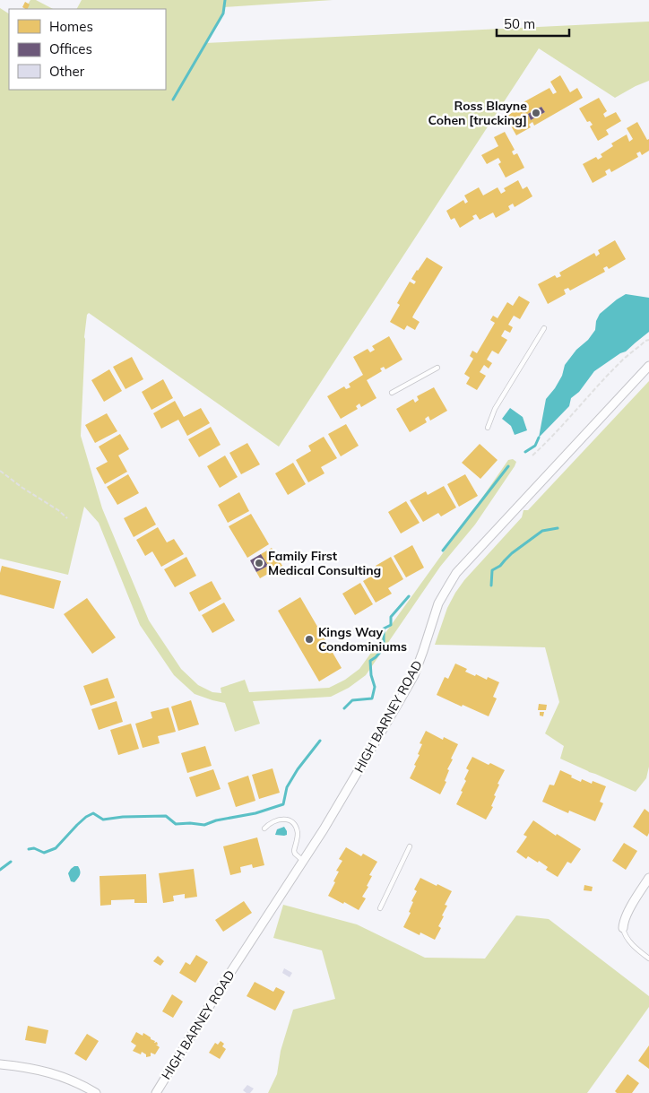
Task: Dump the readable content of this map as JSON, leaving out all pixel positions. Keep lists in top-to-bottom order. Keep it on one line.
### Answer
{"streets":{"street":["HIGH BARNEY ROAD"]},"places":["Ross Blayne Cohen [trucking]","Family First Medical Consulting","Kings Way Condominiums"],"legend":["Homes","Offices","Other"],"scale_bar":"50 m"}
